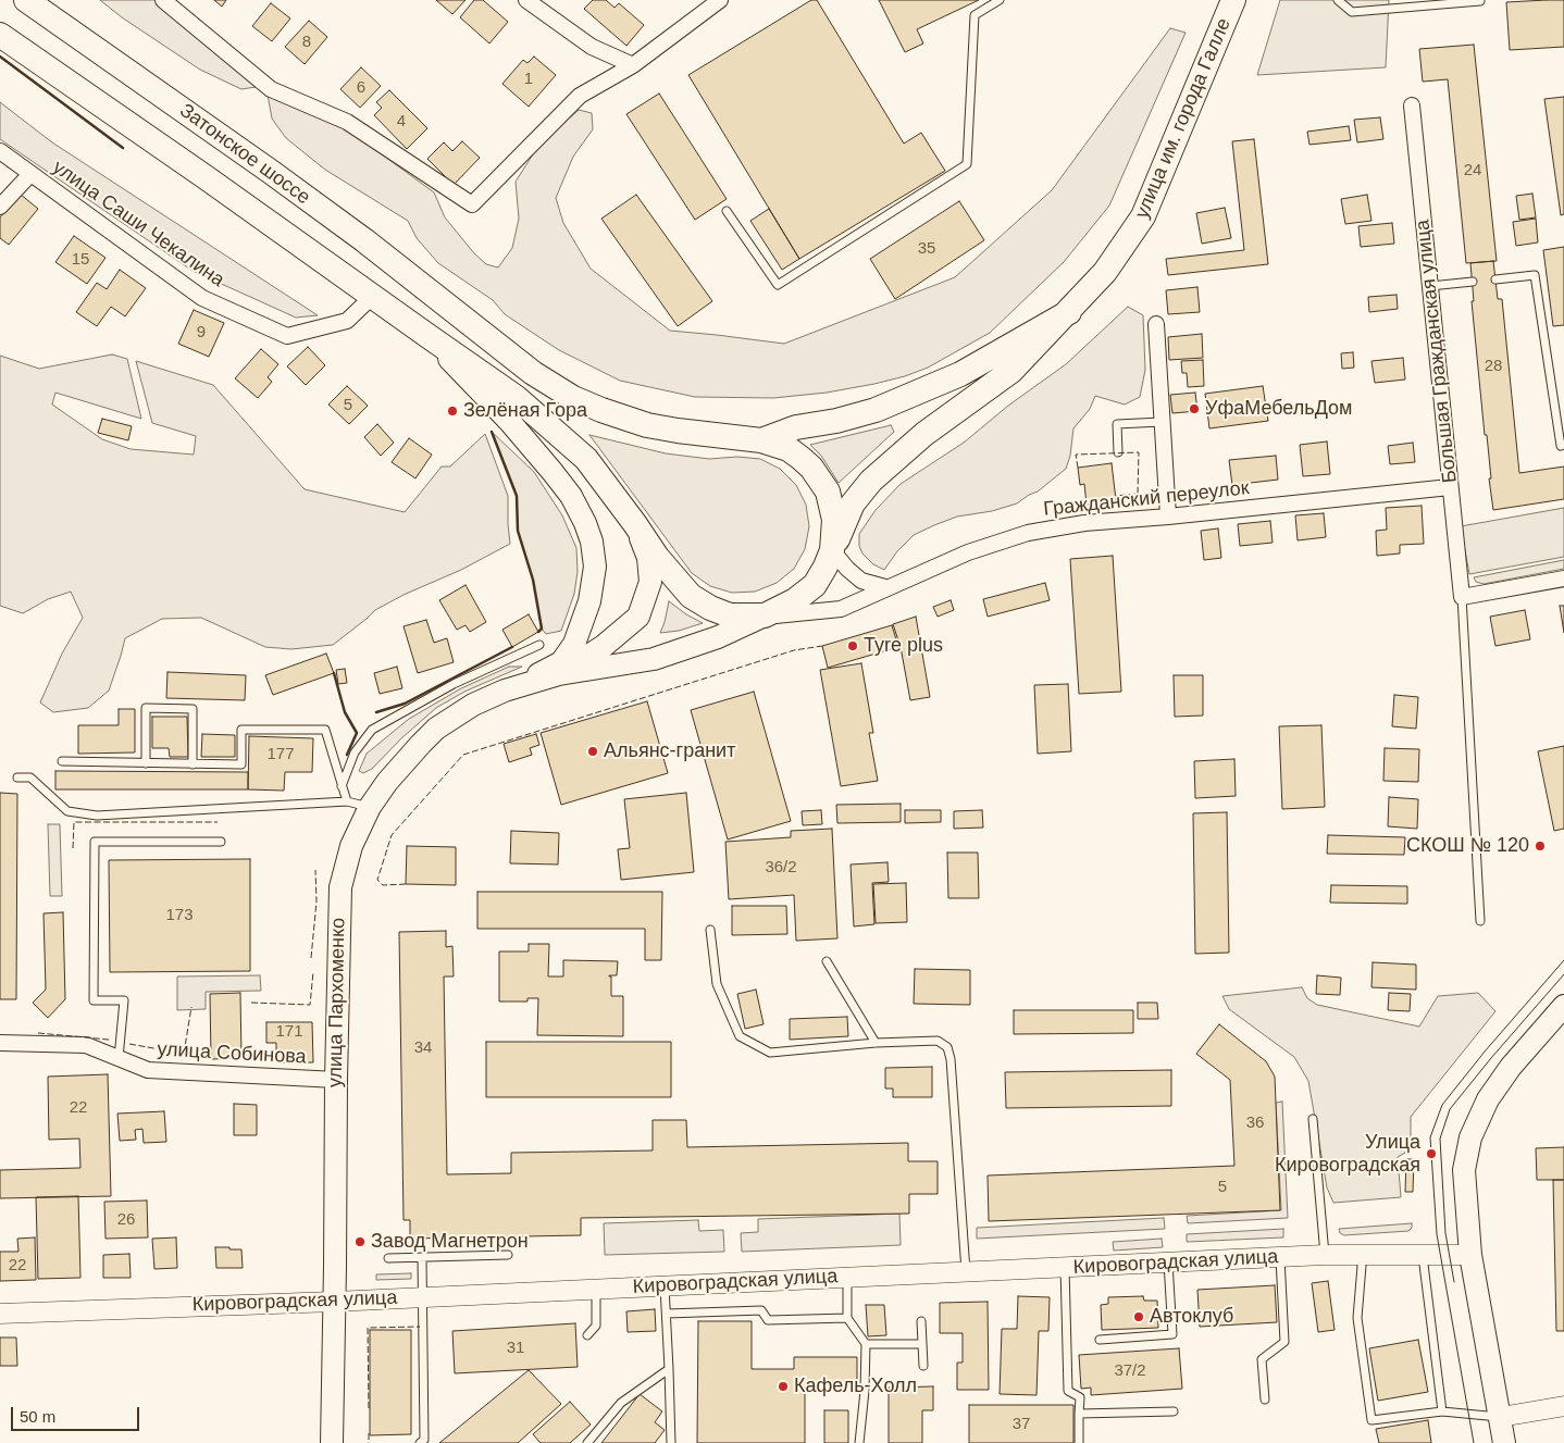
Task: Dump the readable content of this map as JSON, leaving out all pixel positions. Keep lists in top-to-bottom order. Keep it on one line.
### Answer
{"streets":{"main road":["улица им. города Галле","Затонское шоссе","улица Пархоменко"],"street":["улица Саши Чекалина","Большая Гражданская улица","Гражданский переулок","улица Собинова","Кировоградская улица"]},"crossings":[["улица им. города Галле","Затонское шоссе"],["улица им. города Галле","Гражданский переулок"],["улица им. города Галле","улица Пархоменко"],["Большая Гражданская улица","Гражданский переулок"],["Гражданский переулок","улица Пархоменко"],["улица Пархоменко","улица Собинова"],["улица Пархоменко","Кировоградская улица"]],"places":["УфаМебельДом","Зелёная Гора","Tyre plus","Альянс-гранит","СКОШ № 120","Улица Кировоградская","Завод Магнетрон","Автоклуб","Кафель-Холл"],"house_numbers":["8","1","6","4","24","35","15","9","28","5","177","36/2","173","171","34","22","36","5","26","22","31","37/2","37"],"scale_bar":"50 m"}
